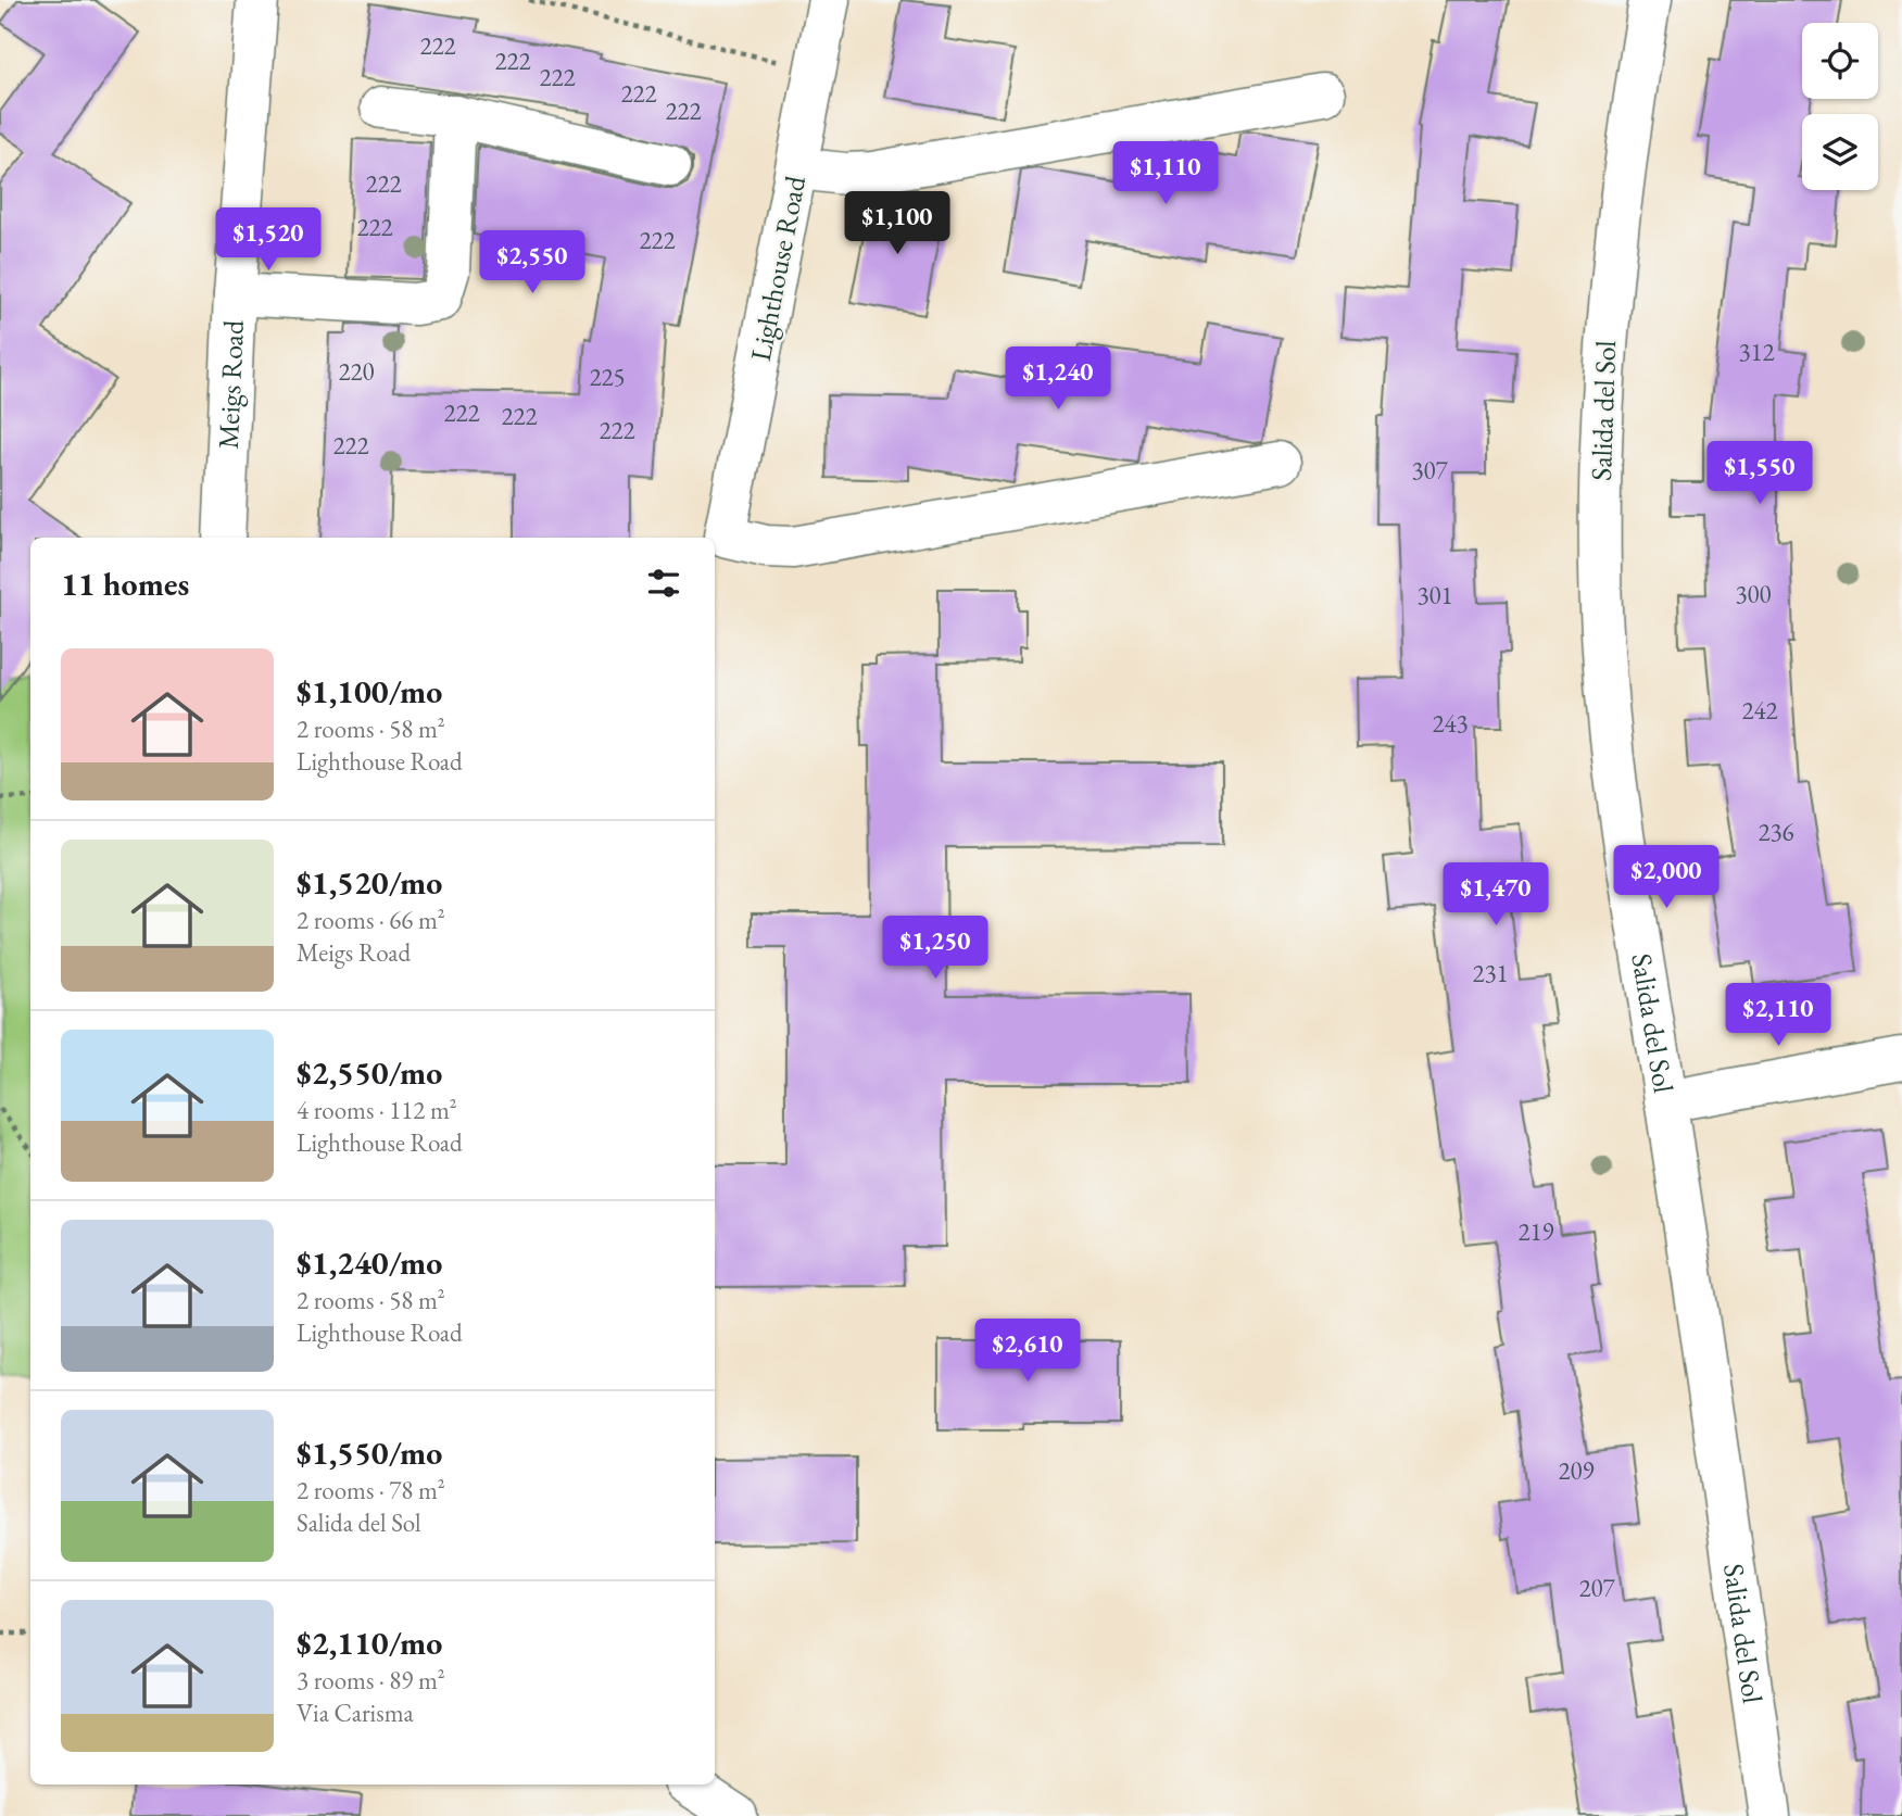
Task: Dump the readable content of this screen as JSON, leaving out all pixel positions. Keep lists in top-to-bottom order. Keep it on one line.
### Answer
{"streets":{"street":["Lighthouse Road","Meigs Road","Salida del Sol"]},"house_numbers":["222","222","222","222","222","222","222","222","312","220","225","222","222","222","222","307","300","301","242","243","236","231","219","209","207"],"page":{"price":["$1,110","$1,100","$1,520","$2,550","$1,240","$1,550","$2,000","$1,470","$1,250","$2,110","$2,610"],"heading":"11 homes","list":[{"name":"$1,100/mo","note":"2 rooms · 58 m² · Lighthouse Road"},{"name":"$1,520/mo","note":"2 rooms · 66 m² · Meigs Road"},{"name":"$2,550/mo","note":"4 rooms · 112 m² · Lighthouse Road"},{"name":"$1,240/mo","note":"2 rooms · 58 m² · Lighthouse Road"},{"name":"$1,550/mo","note":"2 rooms · 78 m² · Salida del Sol"},{"name":"$2,110/mo","note":"3 rooms · 89 m² · Via Carisma"}]}}
